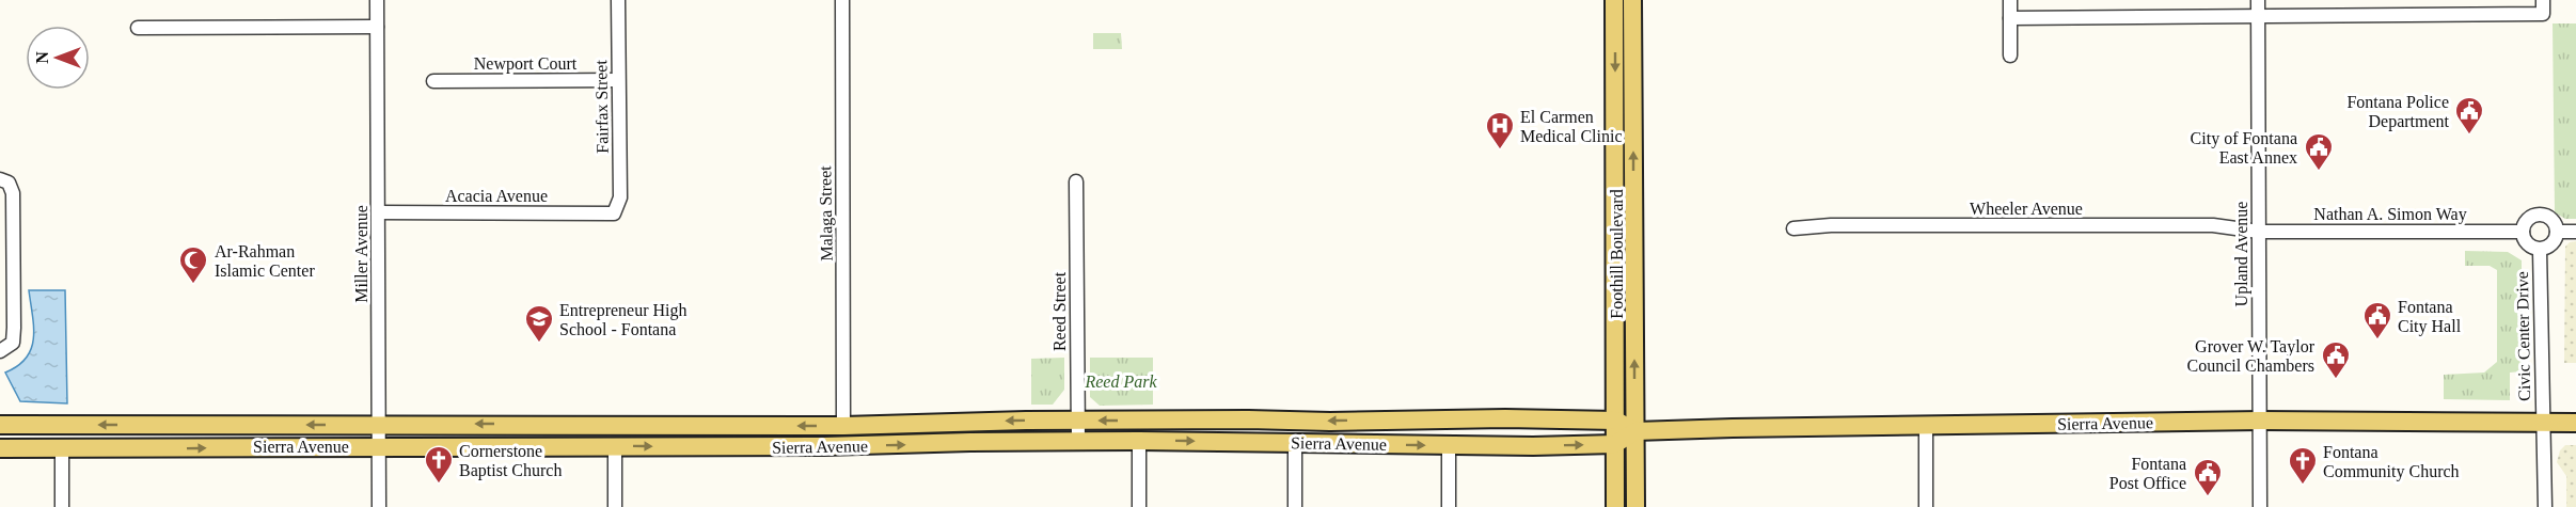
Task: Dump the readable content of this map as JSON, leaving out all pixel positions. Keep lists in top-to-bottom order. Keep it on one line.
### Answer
{"streets":{"main road":["Foothill Boulevard","Sierra Avenue"],"street":["Newport Court","Fairfax Street","Acacia Avenue","Wheeler Avenue","Malaga Street","Nathan A. Simon Way","Miller Avenue","Upland Avenue","Reed Street","Civic Center Drive"]},"crossings":[["Newport Court","Fairfax Street"],["Fairfax Street","Acacia Avenue"],["Acacia Avenue","Miller Avenue"],["Wheeler Avenue","Nathan A. Simon Way"],["Wheeler Avenue","Upland Avenue"],["Malaga Street","Sierra Avenue"],["Nathan A. Simon Way","Upland Avenue"],["Nathan A. Simon Way","Civic Center Drive"],["Miller Avenue","Sierra Avenue"],["Foothill Boulevard","Sierra Avenue"],["Upland Avenue","Sierra Avenue"],["Reed Street","Sierra Avenue"],["Civic Center Drive","Sierra Avenue"]],"parks":["Reed Park"],"places":{"public building":["Fontana Police Department","City of Fontana East Annex","Fontana City Hall","Grover W. Taylor Council Chambers","Fontana Post Office"],"hospital":["El Carmen Medical Clinic"],"mosque":["Ar-Rahman Islamic Center"],"school or university":["Entrepreneur High School - Fontana"],"church":["Cornerstone Baptist Church","Fontana Community Church"]},"north":"left"}
